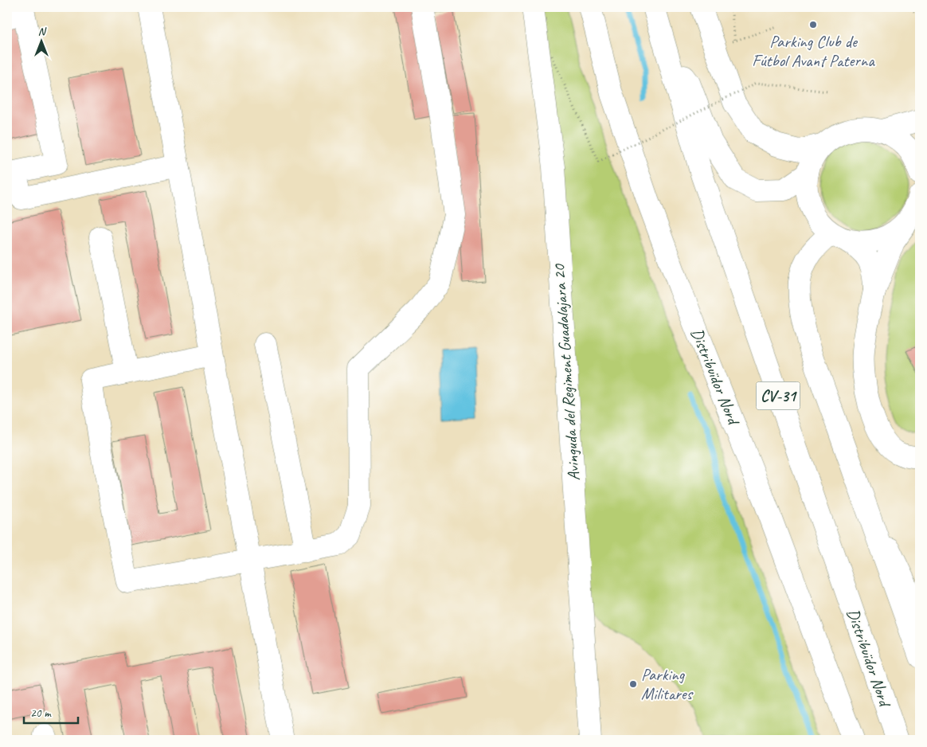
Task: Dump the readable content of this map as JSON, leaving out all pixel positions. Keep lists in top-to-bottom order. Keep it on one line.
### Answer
{"streets":{"main road":["Avinguda del Regiment Guadalajara 20","Distribuïdor Nord","CV-31"]},"places":["Parking Club de Fútbol Avant Paterna","Parking Militares"],"scale_bar":"20 m","north":"top"}
